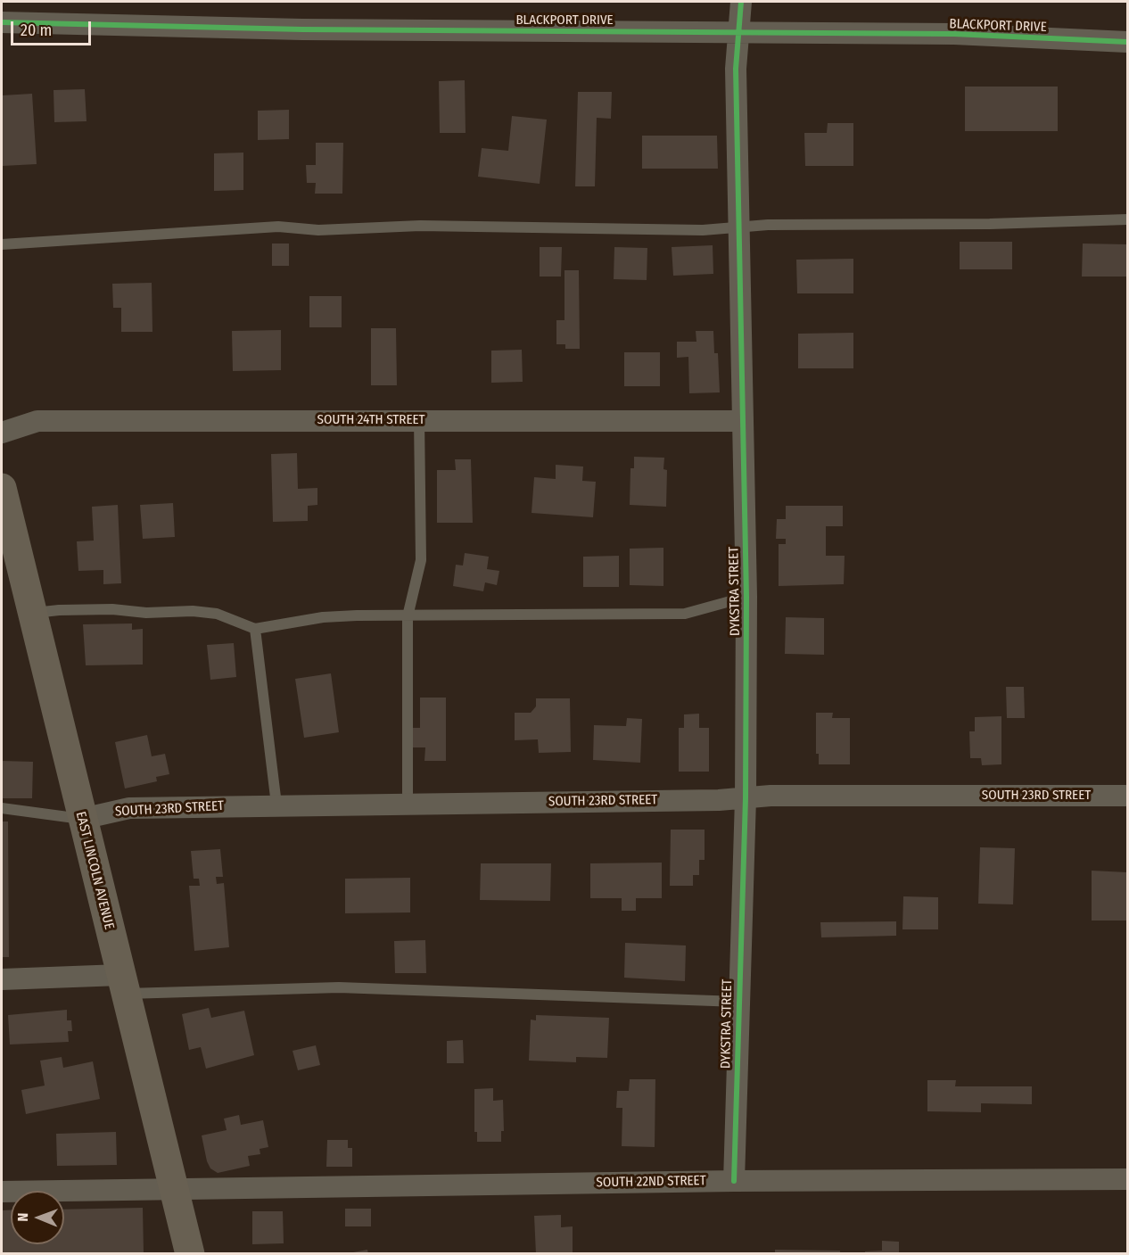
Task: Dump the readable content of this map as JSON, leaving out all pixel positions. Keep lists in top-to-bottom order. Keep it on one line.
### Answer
{"streets":{"main road":["EAST LINCOLN AVENUE"],"street":["BLACKPORT DRIVE","SOUTH 24TH STREET","DYKSTRA STREET","SOUTH 23RD STREET","SOUTH 22ND STREET"]},"crossings":[["BLACKPORT DRIVE","DYKSTRA STREET"],["SOUTH 24TH STREET","DYKSTRA STREET"],["DYKSTRA STREET","SOUTH 23RD STREET"],["DYKSTRA STREET","SOUTH 22ND STREET"],["SOUTH 23RD STREET","EAST LINCOLN AVENUE"],["EAST LINCOLN AVENUE","SOUTH 22ND STREET"]],"scale_bar":"20 m","north":"left"}
